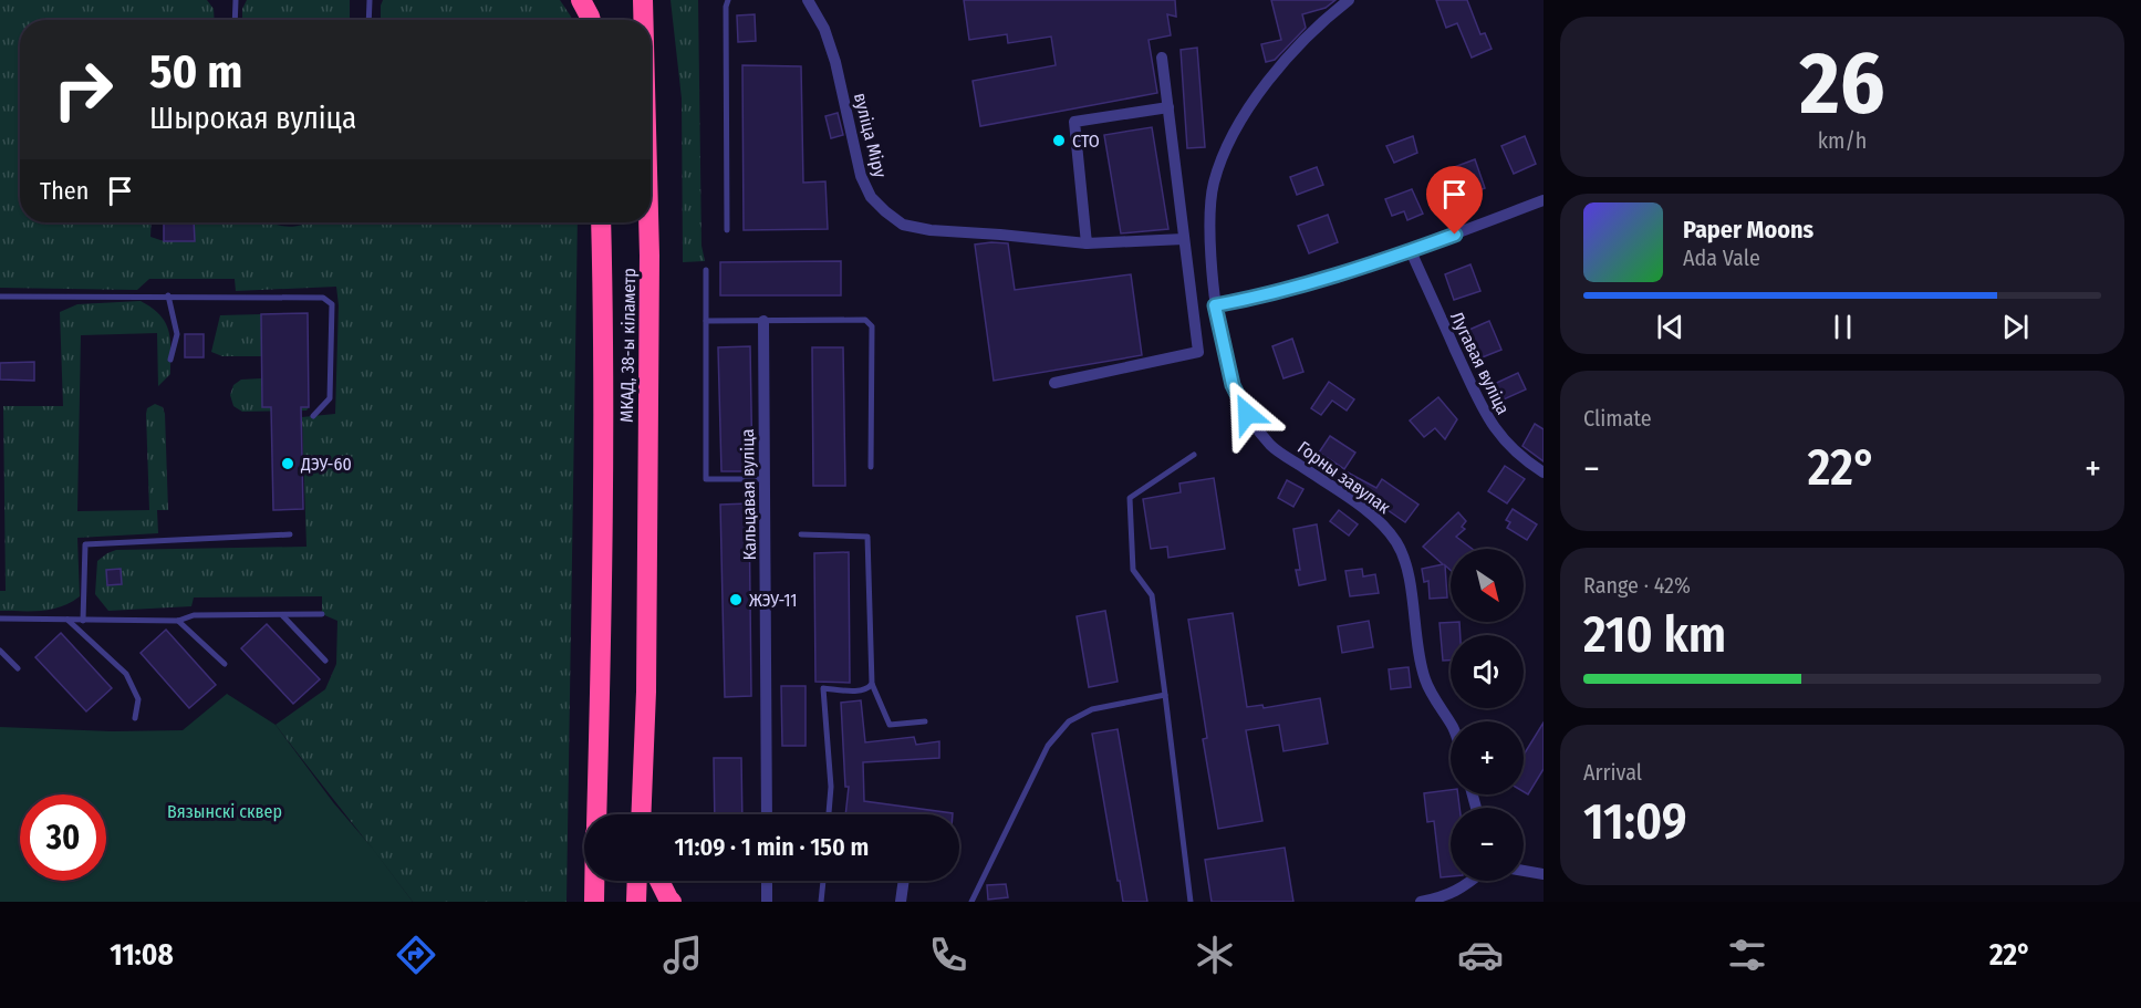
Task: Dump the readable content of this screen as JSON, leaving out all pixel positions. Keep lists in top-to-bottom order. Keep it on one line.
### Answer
{"streets":{"highway":["МКАД, 38-ы кіламетр"],"street":["вуліца Міру","Лугавая вуліца","Горны завулак","Кальцавая вуліца"]},"parks":["Вязынскі сквер"],"places":["СТО","ДЭУ-60","ЖЭУ-11"],"north":"bottom right","page":{"tile":[["26","km/h"],"Climate",["Range · 42%","210 km"],["Arrival","11:09"]],"turn":["50 m","Шырокая вуліца"],"then":"Then","song":["Paper Moons","Ada Vale"],"heat":["−","22°","+"],"map_buttons":["+","−"],"limit":"30","trip":"11:09 · 1 min · 150 m","tabs":["11:08","22°"]}}
